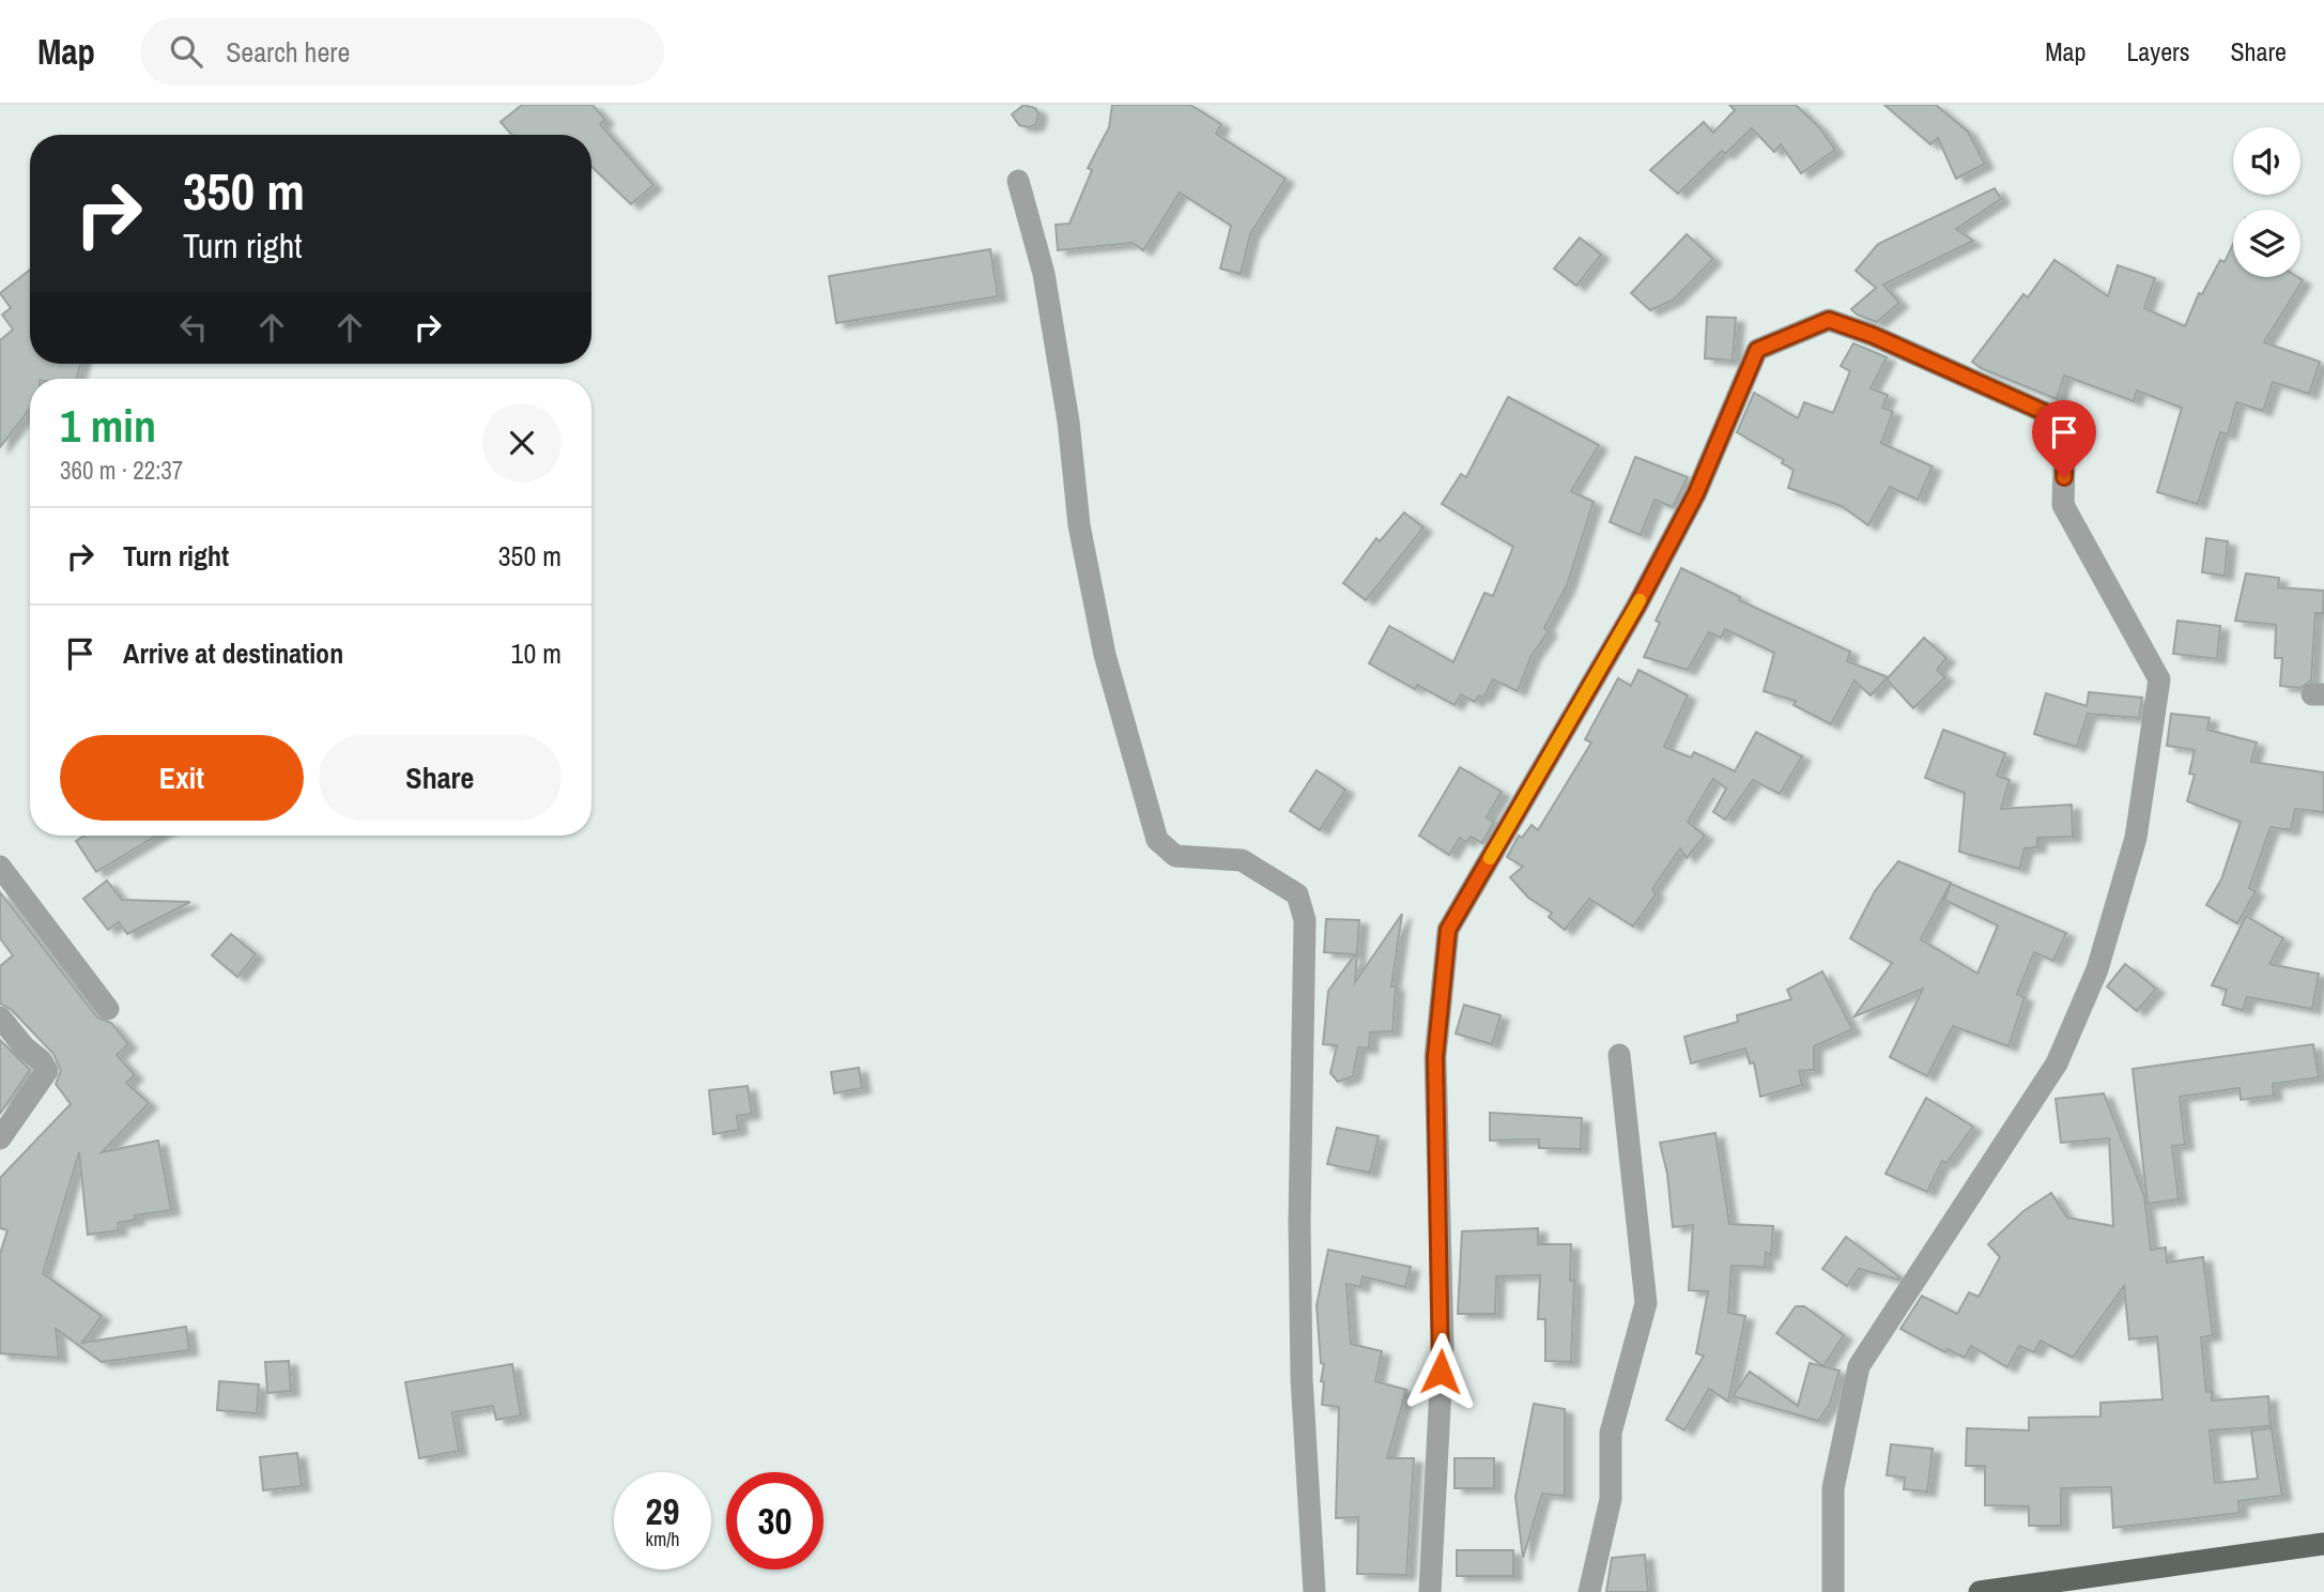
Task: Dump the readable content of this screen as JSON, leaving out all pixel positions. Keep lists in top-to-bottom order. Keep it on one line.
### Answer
{"page":{"header":"Map","search":"Search here","nav":["Map","Layers","Share"],"turn":["350 m","Turn right"],"heading":["1 min","360 m · 22:37"],"list":[{"name":"Turn right","value":"350 m"},{"name":"Arrive at destination","value":"10 m"}],"buttons":["Exit","Share"],"speed":"29 km/h","limit":"30"}}
